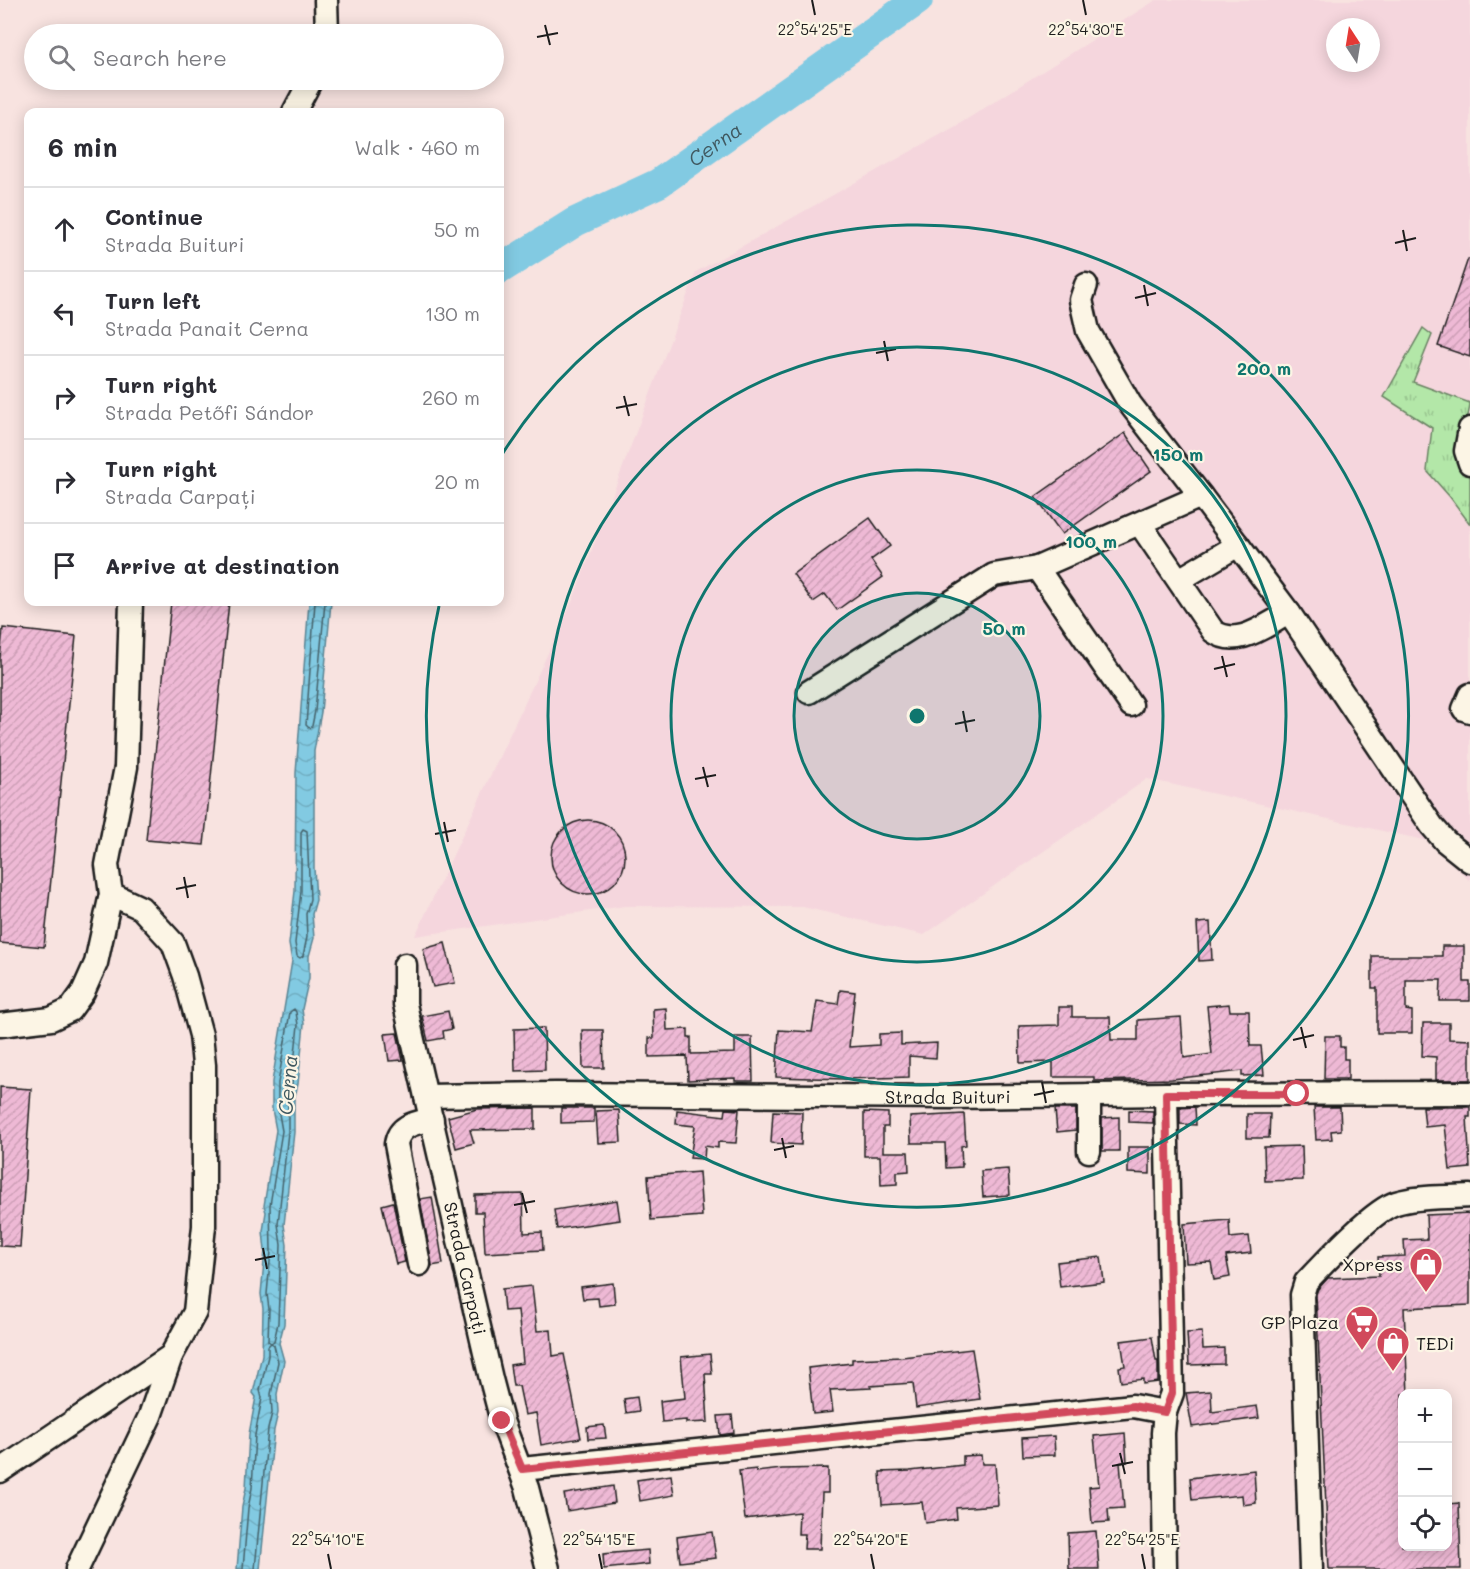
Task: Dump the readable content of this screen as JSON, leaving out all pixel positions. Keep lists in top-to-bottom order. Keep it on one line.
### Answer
{"streets":{"street":["Strada Buituri","Strada Carpați"]},"crossings":[["Strada Buituri","Strada Carpați"]],"water":["Cerna"],"places":{"shop":["Xpress","TEDi"],"supermarket":["GP Plaza"]},"north":"top","page":{"search":"Search here","heading":["6 min","Walk · 460 m"],"list":[["Continue","Strada Buituri","50 m"],["Turn left","Strada Panait Cerna","130 m"],["Turn right","Strada Petőfi Sándor","260 m"],["Turn right","Strada Carpați","20 m"],"Arrive at destination"],"map_buttons":["+","−"]},"coordinates":["22°54'25\"E","22°54'30\"E","22°54'10\"E","22°54'15\"E","22°54'20\"E"],"rings":["200 m","150 m","100 m","50 m"]}
